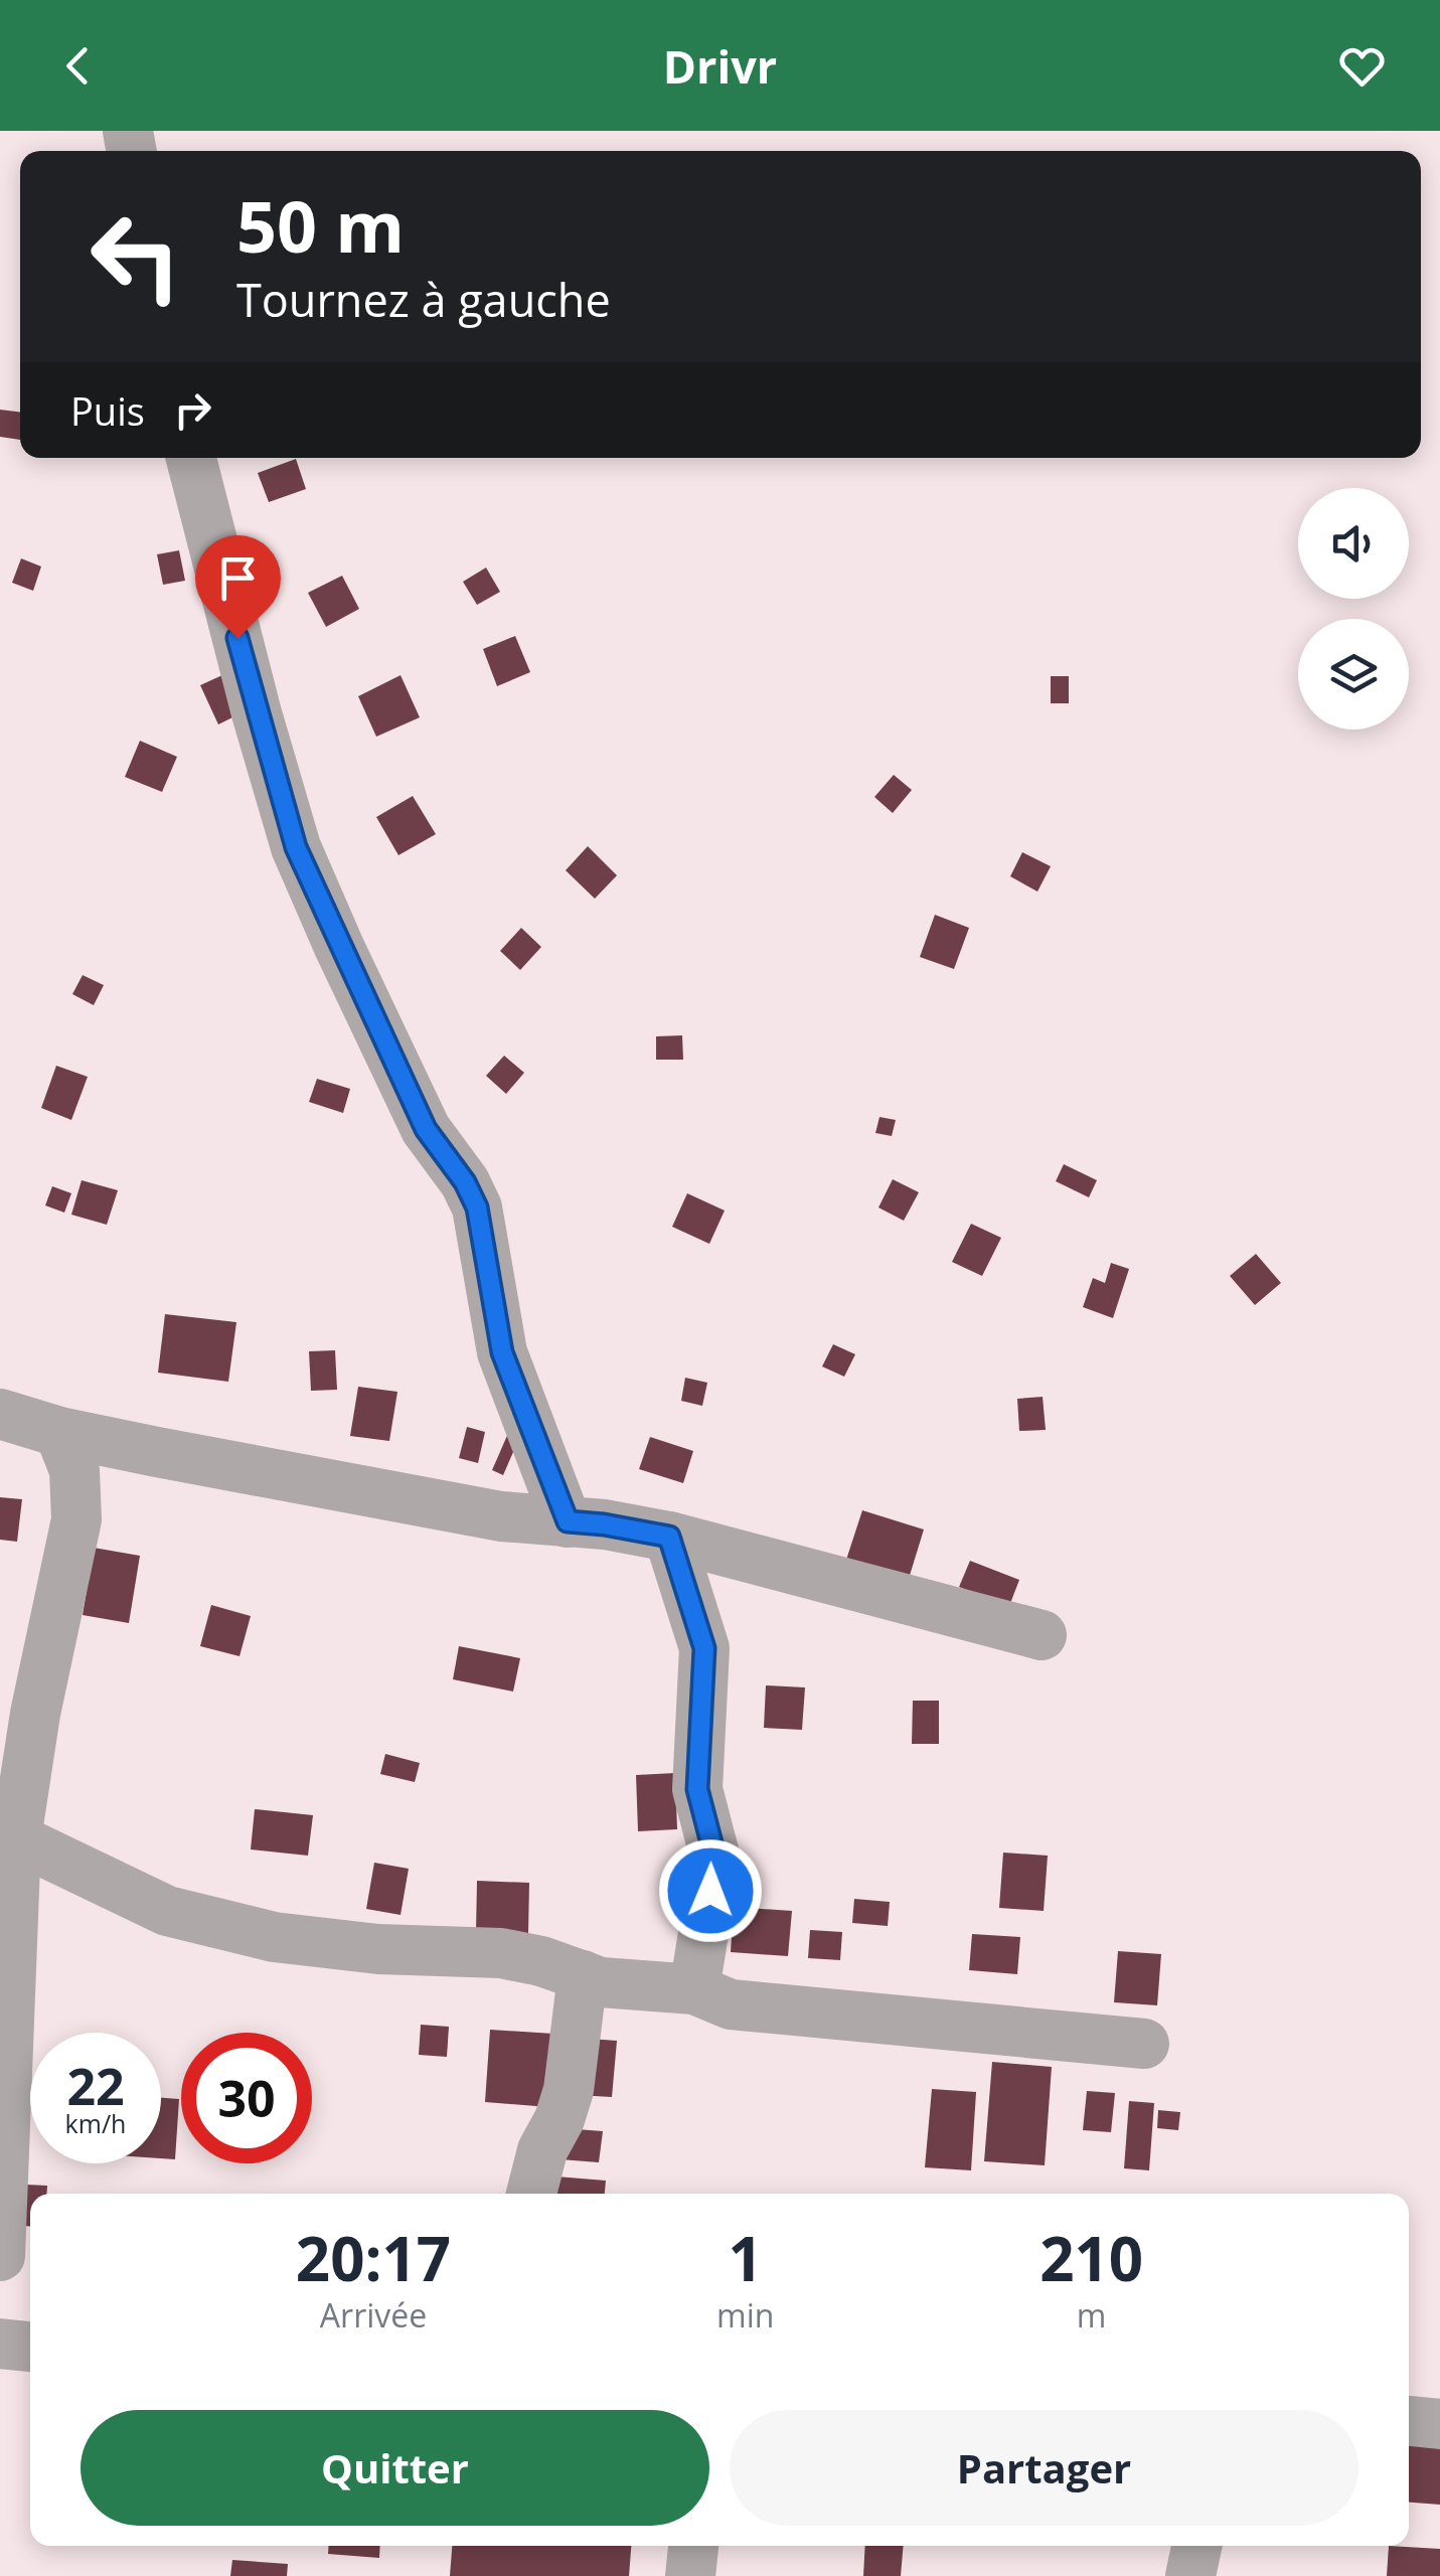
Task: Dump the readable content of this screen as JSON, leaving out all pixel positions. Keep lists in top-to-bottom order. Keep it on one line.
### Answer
{"page":{"header":"Drivr","turn":["50 m","Tournez à gauche"],"then":"Puis","speed":"22 km/h","limit":"30","eta":["20:17","Arrivée","1","min","210","m"],"buttons":["Quitter","Partager"]}}
